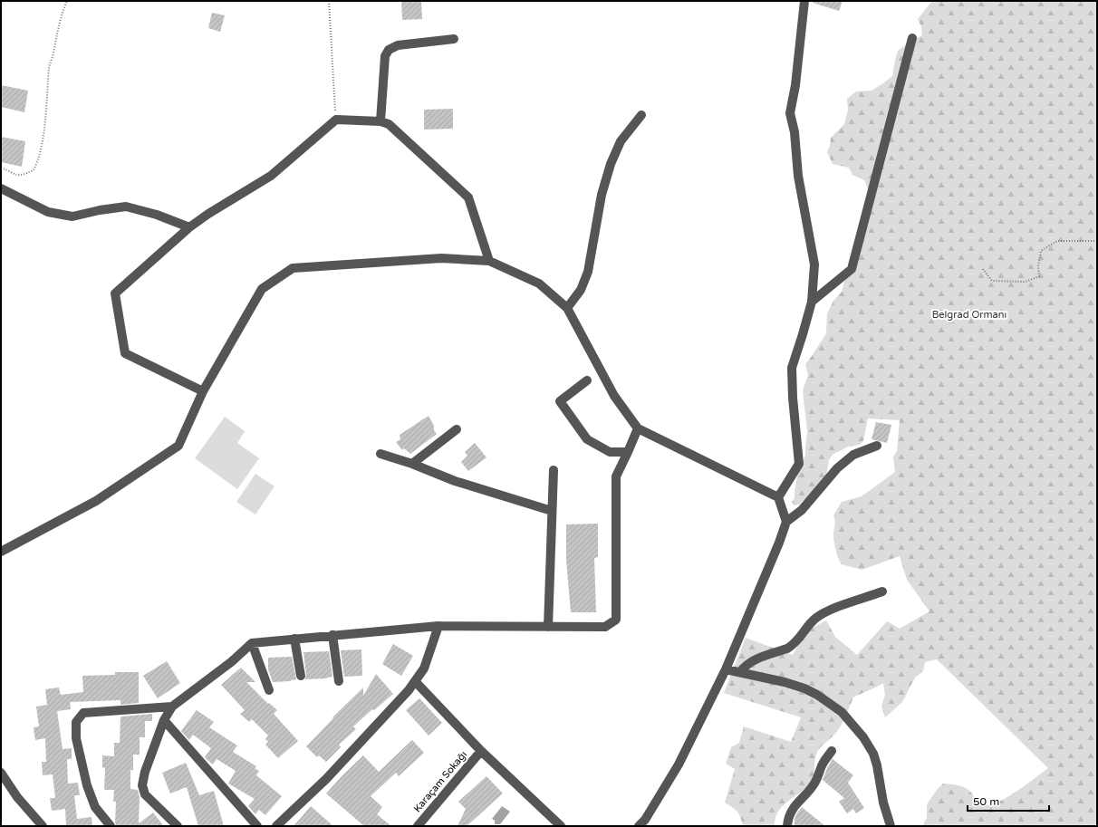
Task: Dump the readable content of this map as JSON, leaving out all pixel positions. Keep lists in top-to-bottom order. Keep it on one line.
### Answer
{"streets":{"street":["Karaçam Sokağı"]},"parks":["Belgrad Ormanı"],"scale_bar":"50 m"}
